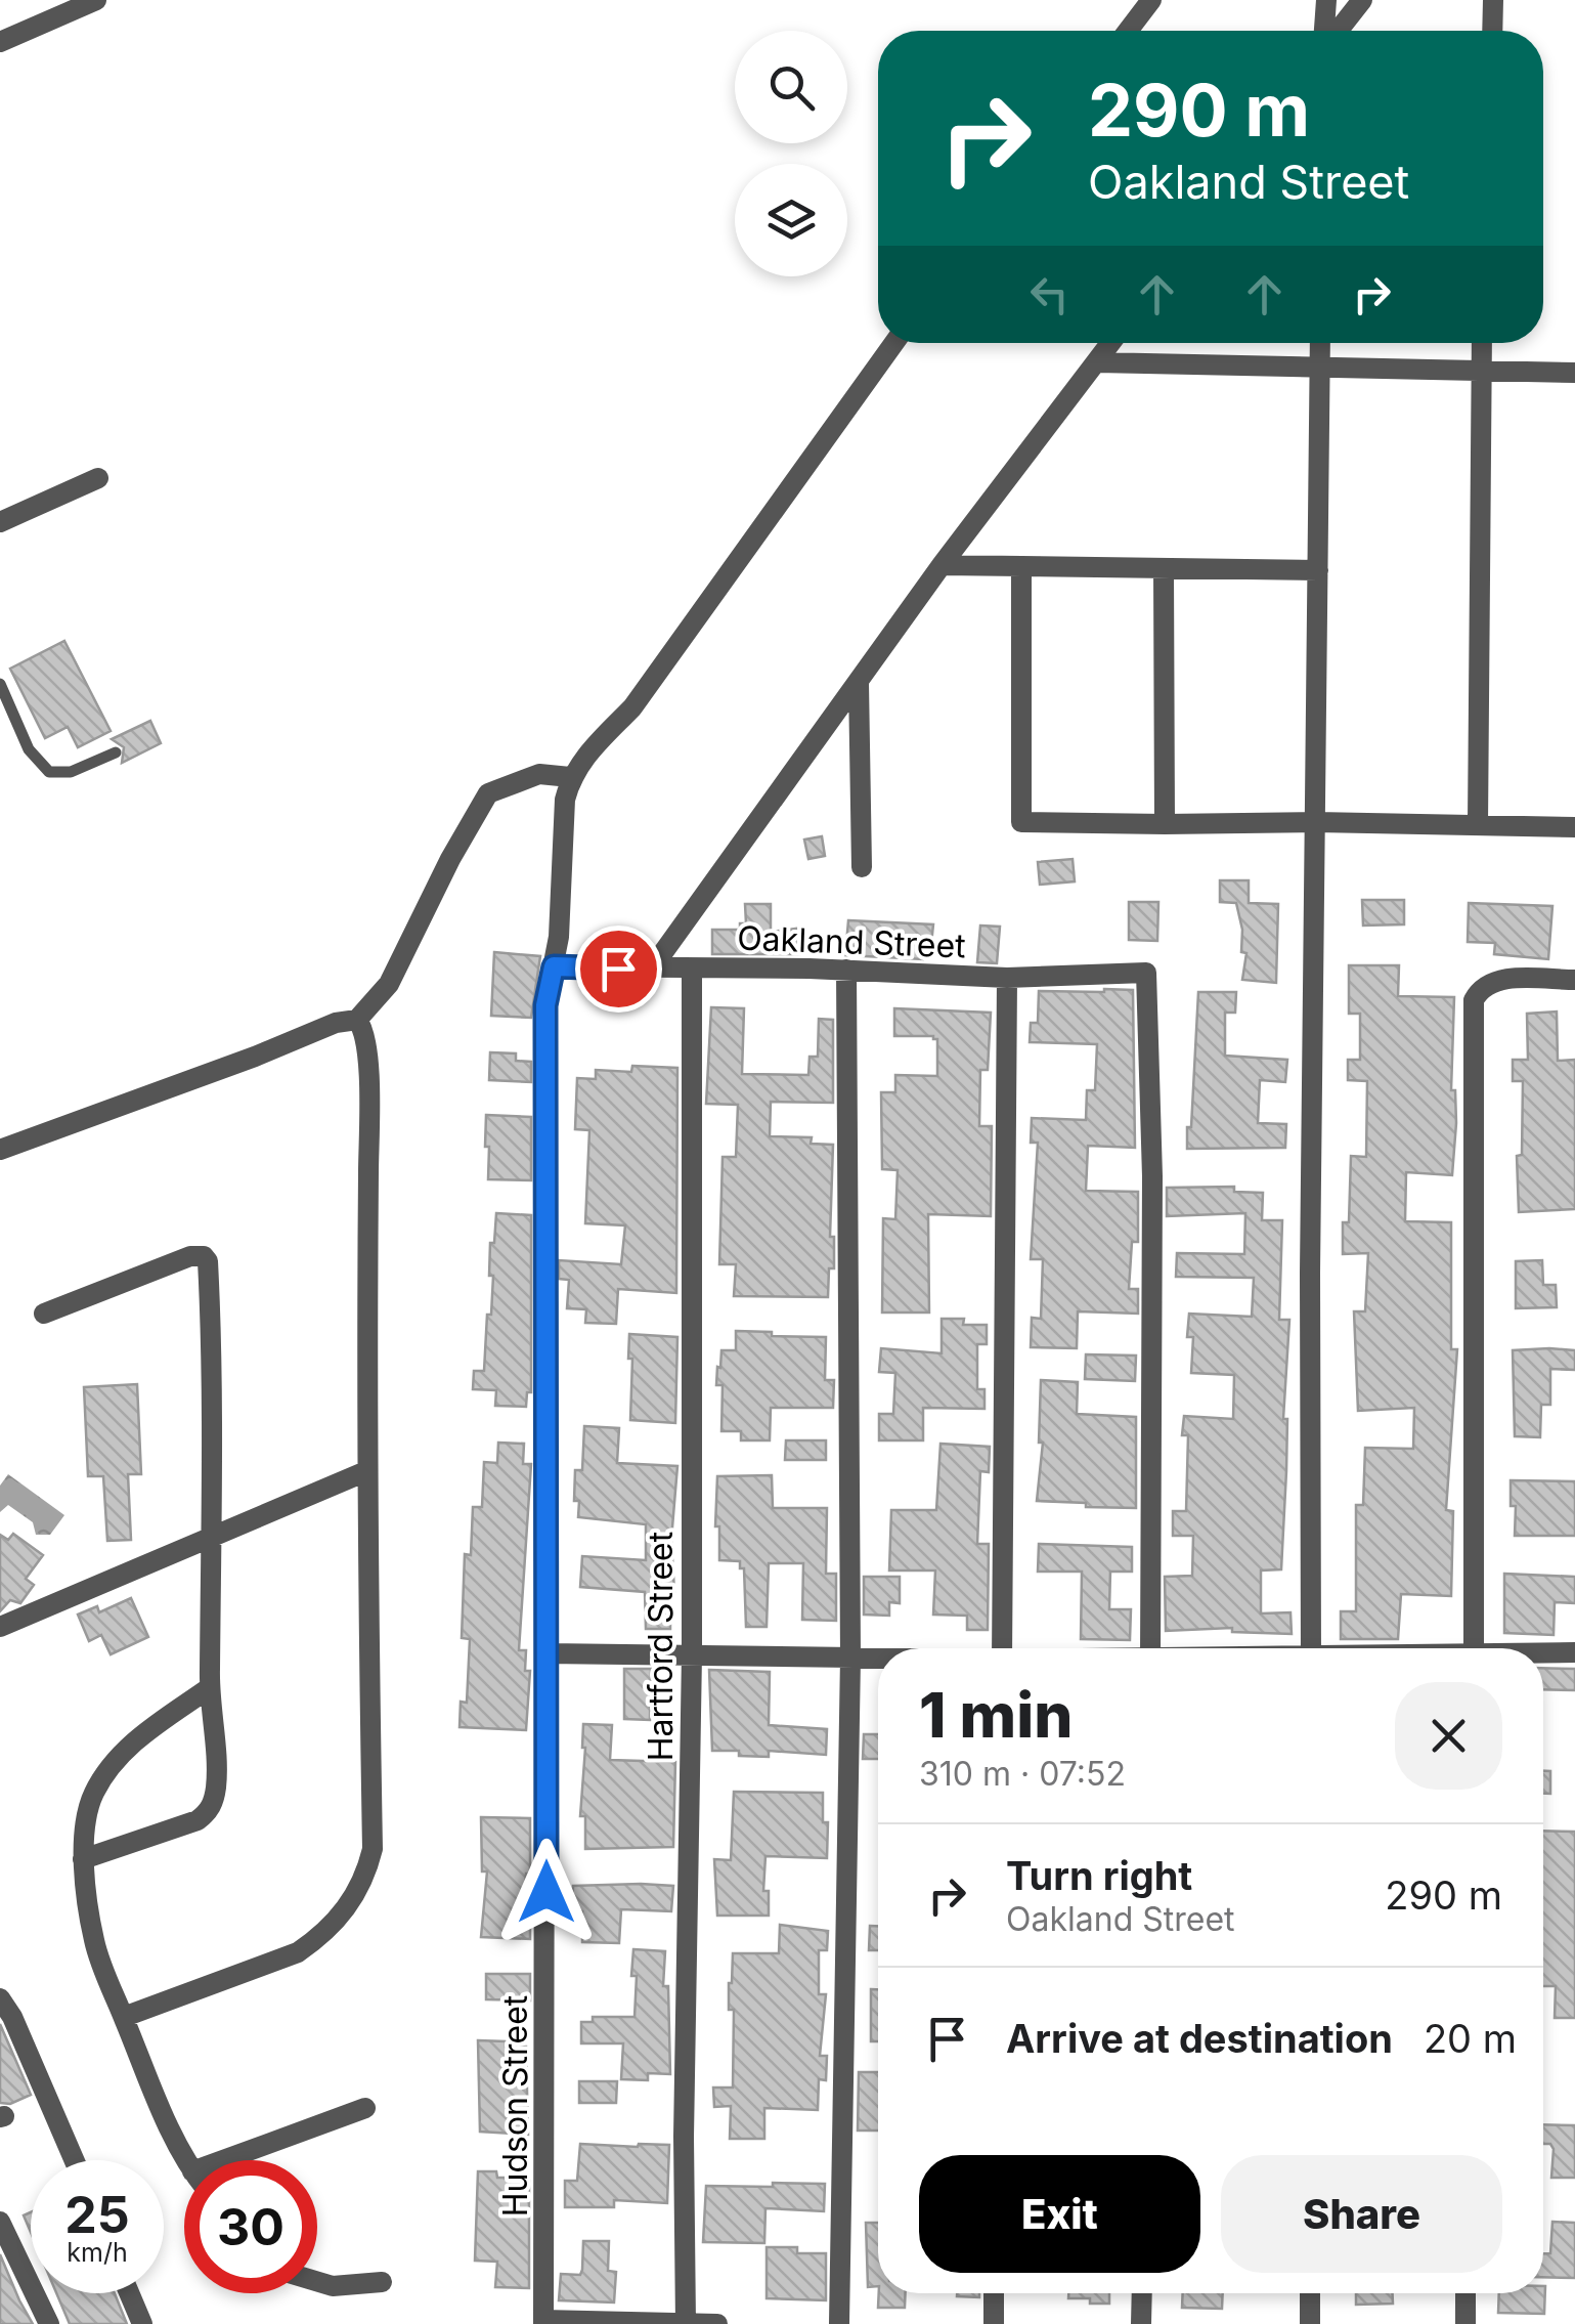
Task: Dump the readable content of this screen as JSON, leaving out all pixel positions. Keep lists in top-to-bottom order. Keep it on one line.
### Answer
{"streets":{"street":["Oakland Street","Hartford Street","Hudson Street"]},"crossings":[["Oakland Street","Hartford Street"],["Oakland Street","Hudson Street"]],"page":{"turn":["290 m","Oakland Street"],"heading":["1 min","310 m · 07:52"],"list":[{"name":"Turn right","note":"Oakland Street","value":"290 m"},{"name":"Arrive at destination","value":"20 m"}],"buttons":["Exit","Share"],"speed":"25 km/h","limit":"30"}}
